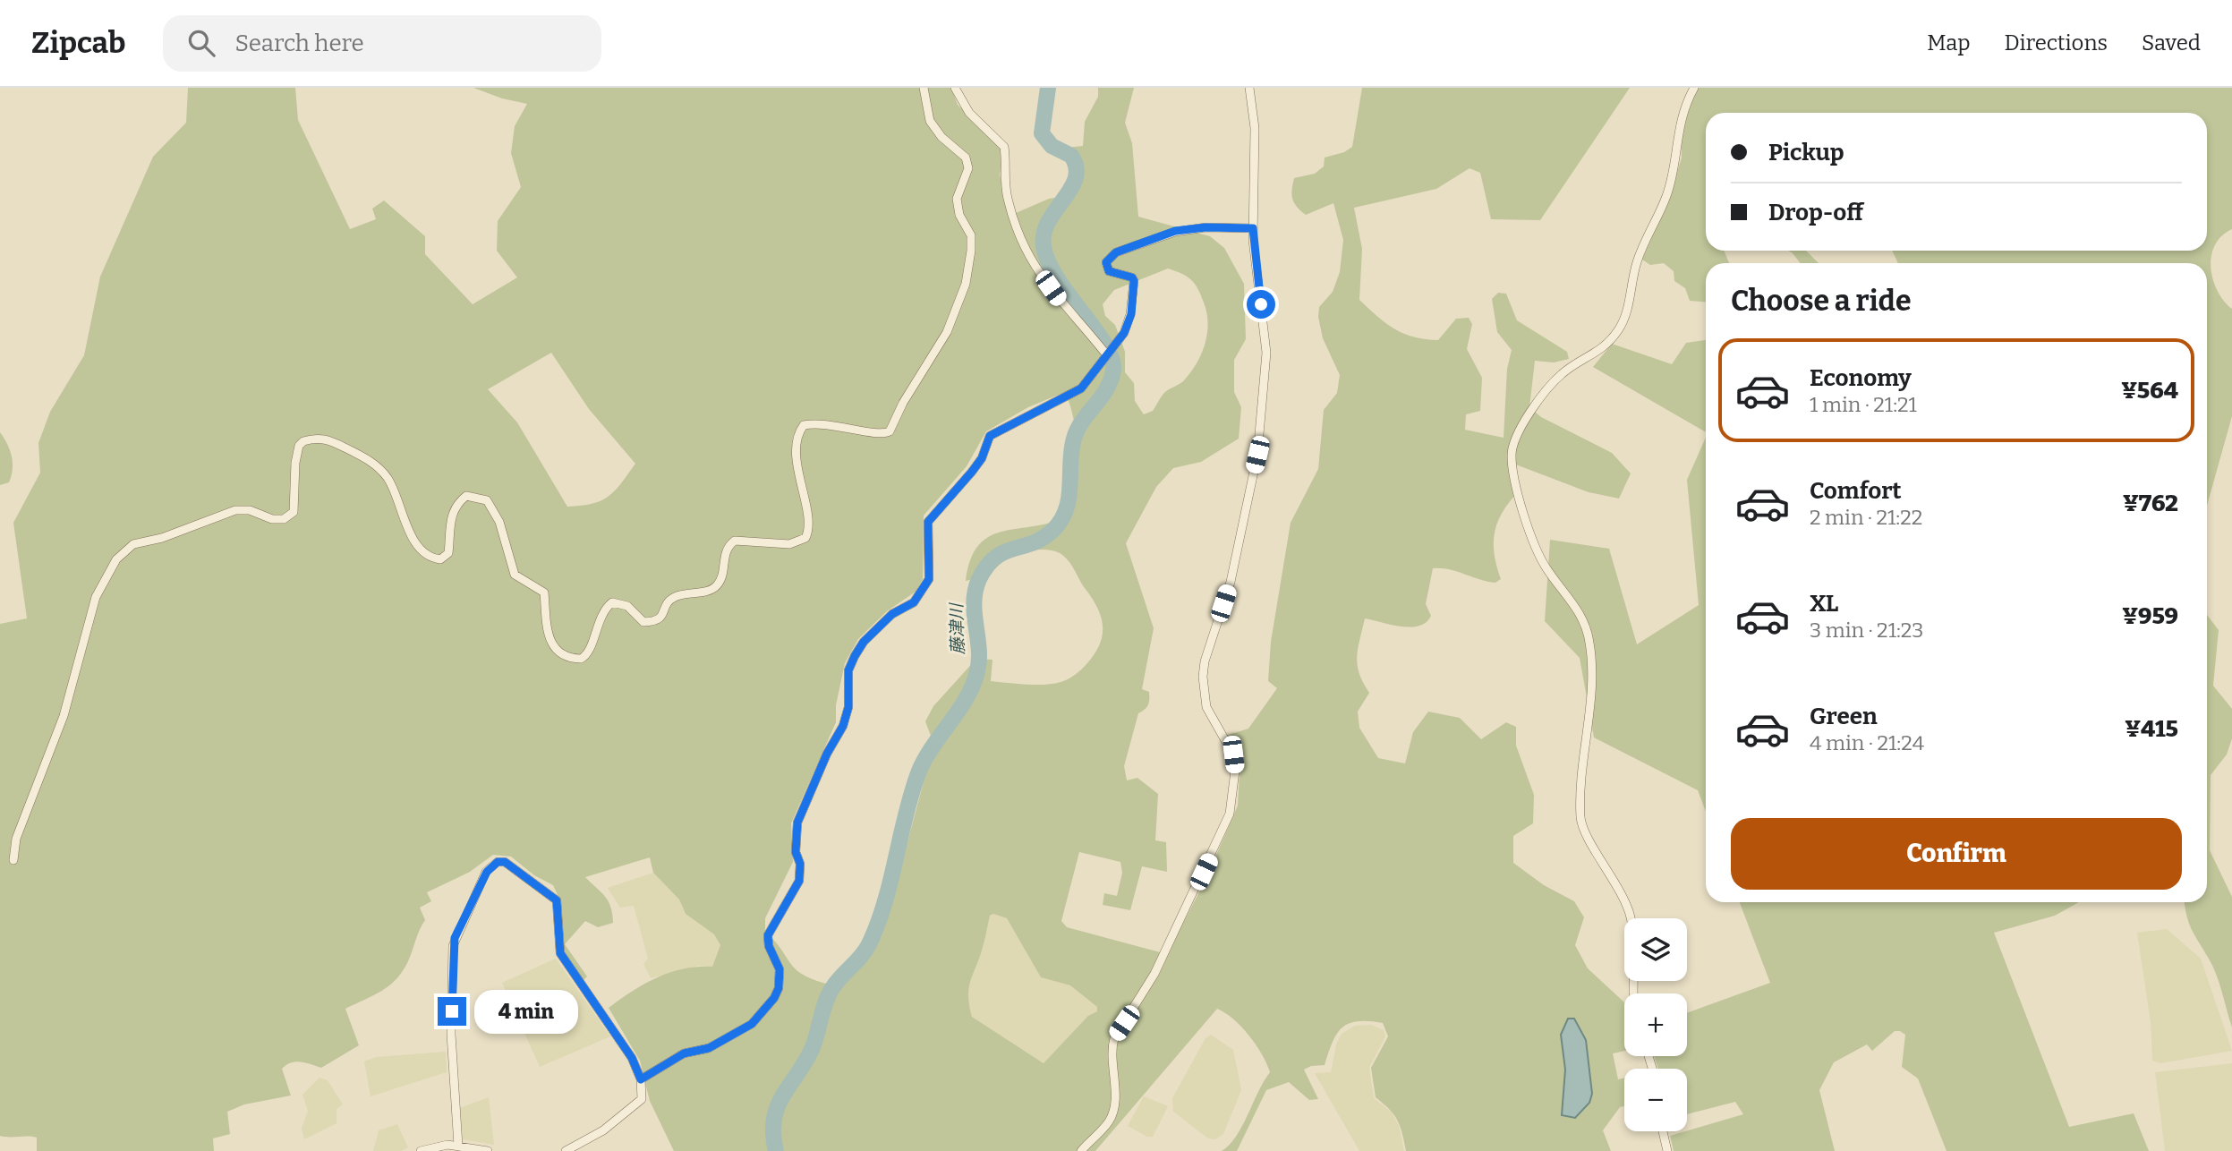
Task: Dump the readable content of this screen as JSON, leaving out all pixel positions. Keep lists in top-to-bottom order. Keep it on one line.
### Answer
{"water":["藤津川"],"page":{"header":"Zipcab","search":"Search here","nav":["Map","Directions","Saved"],"banner":["Pickup","Drop-off"],"heading":"Choose a ride","list":[{"name":"Economy","note":"1 min · 21:21","value":"¥564"},{"name":"Comfort","note":"2 min · 21:22","value":"¥762"},{"name":"XL","note":"3 min · 21:23","value":"¥959"},{"name":"Green","note":"4 min · 21:24","value":"¥415"}],"buttons":"Confirm","map_buttons":["+","−"],"bubble":"4 min"}}
